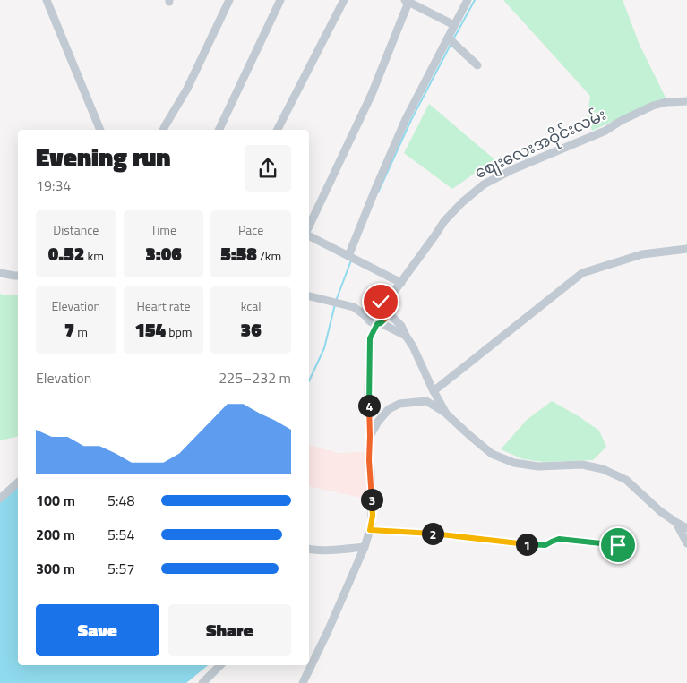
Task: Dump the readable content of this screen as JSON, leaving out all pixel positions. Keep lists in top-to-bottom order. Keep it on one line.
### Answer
{"streets":{"street":["စျေးလေးအဝိုင်းလမ်း"]},"page":{"heading":["Evening run","19:34"],"stats":[["Distance","0.52 km"],["Time","3:06"],["Pace","5:58 /km"],["Elevation","7 m"],["Heart rate","154 bpm"],["kcal","36"]],"chart":["Elevation","225–232 m"],"pins":["4","3","2","1"],"list":[{"name":"100 m","note":"5:48"},{"name":"200 m","note":"5:54"},{"name":"300 m","note":"5:57"}],"buttons":["Save","Share"]}}
